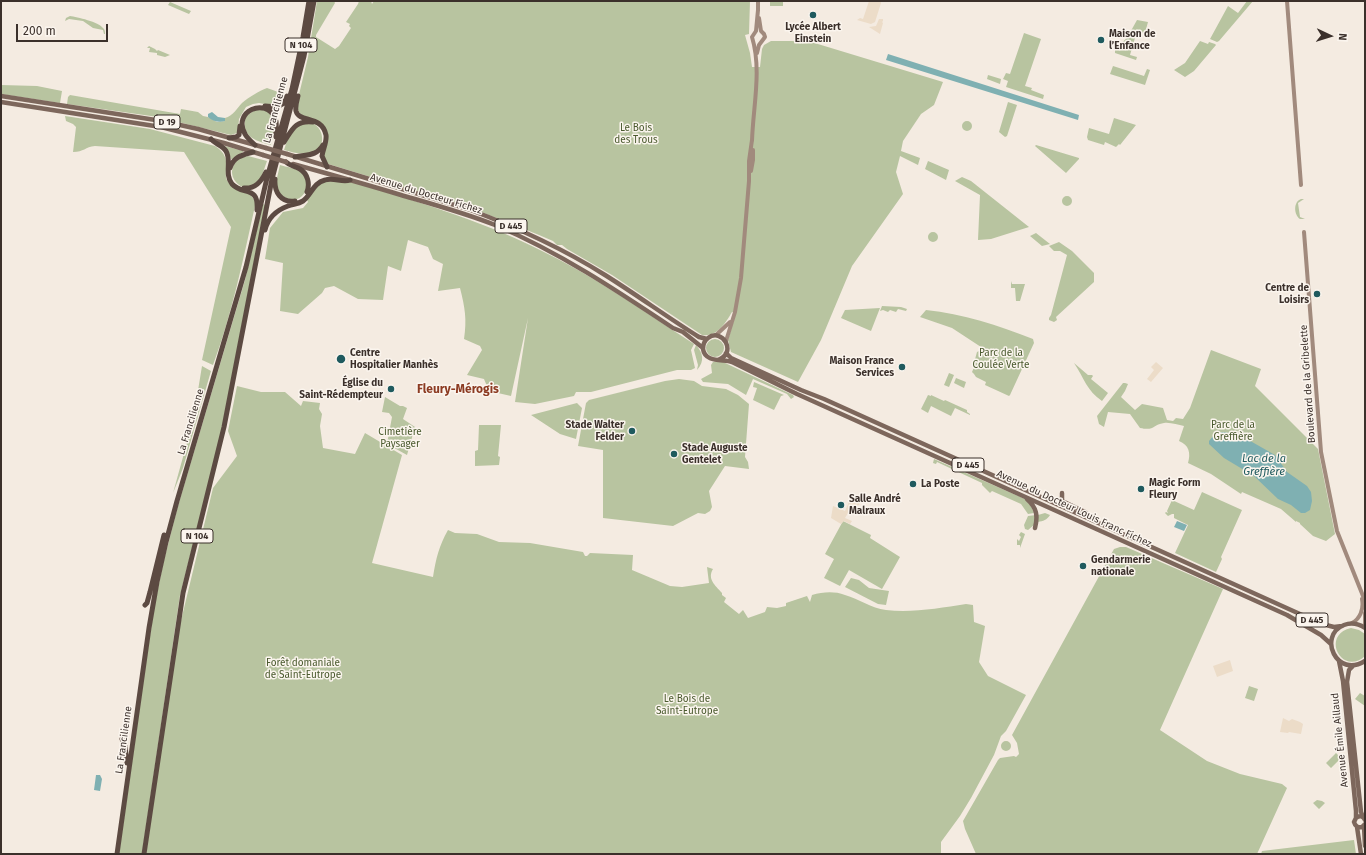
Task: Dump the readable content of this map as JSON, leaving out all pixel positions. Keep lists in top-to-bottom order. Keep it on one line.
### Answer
{"streets":{"highway":["N 104","La Francilienne"],"main road":["D 19","Avenue du Docteur Fichez","D 445","Boulevard de la Gribelette","Avenue du Docteur Louis Franc Fichez","Avenue Émile Aillaud"]},"crossings":[["D 19","D 445"],["Avenue du Docteur Fichez","D 445"],["Avenue du Docteur Fichez","Avenue du Docteur Louis Franc Fichez"],["D 445","Avenue du Docteur Louis Franc Fichez"],["Avenue du Docteur Louis Franc Fichez","Avenue Émile Aillaud"]],"districts":["Fleury-Mérogis"],"water":["Lac de la Greffière"],"parks":["Le Bois des Trous","Parc de la Coulée Verte","Parc de la Greffière","Cimetière Paysager","Forêt domaniale de Saint-Eutrope","Le Bois de Saint-Eutrope"],"places":["Lycée Albert Einstein","Maison de l’Enfance","Centre de Loisirs","Centre Hospitalier Manhès","Maison France Services","Église du Saint-Rédempteur","Stade Walter Felder","Stade Auguste Gentelet","La Poste","Magic Form Fleury","Salle André Malraux","Gendarmerie nationale"],"scale_bar":"200 m","north":"right"}
